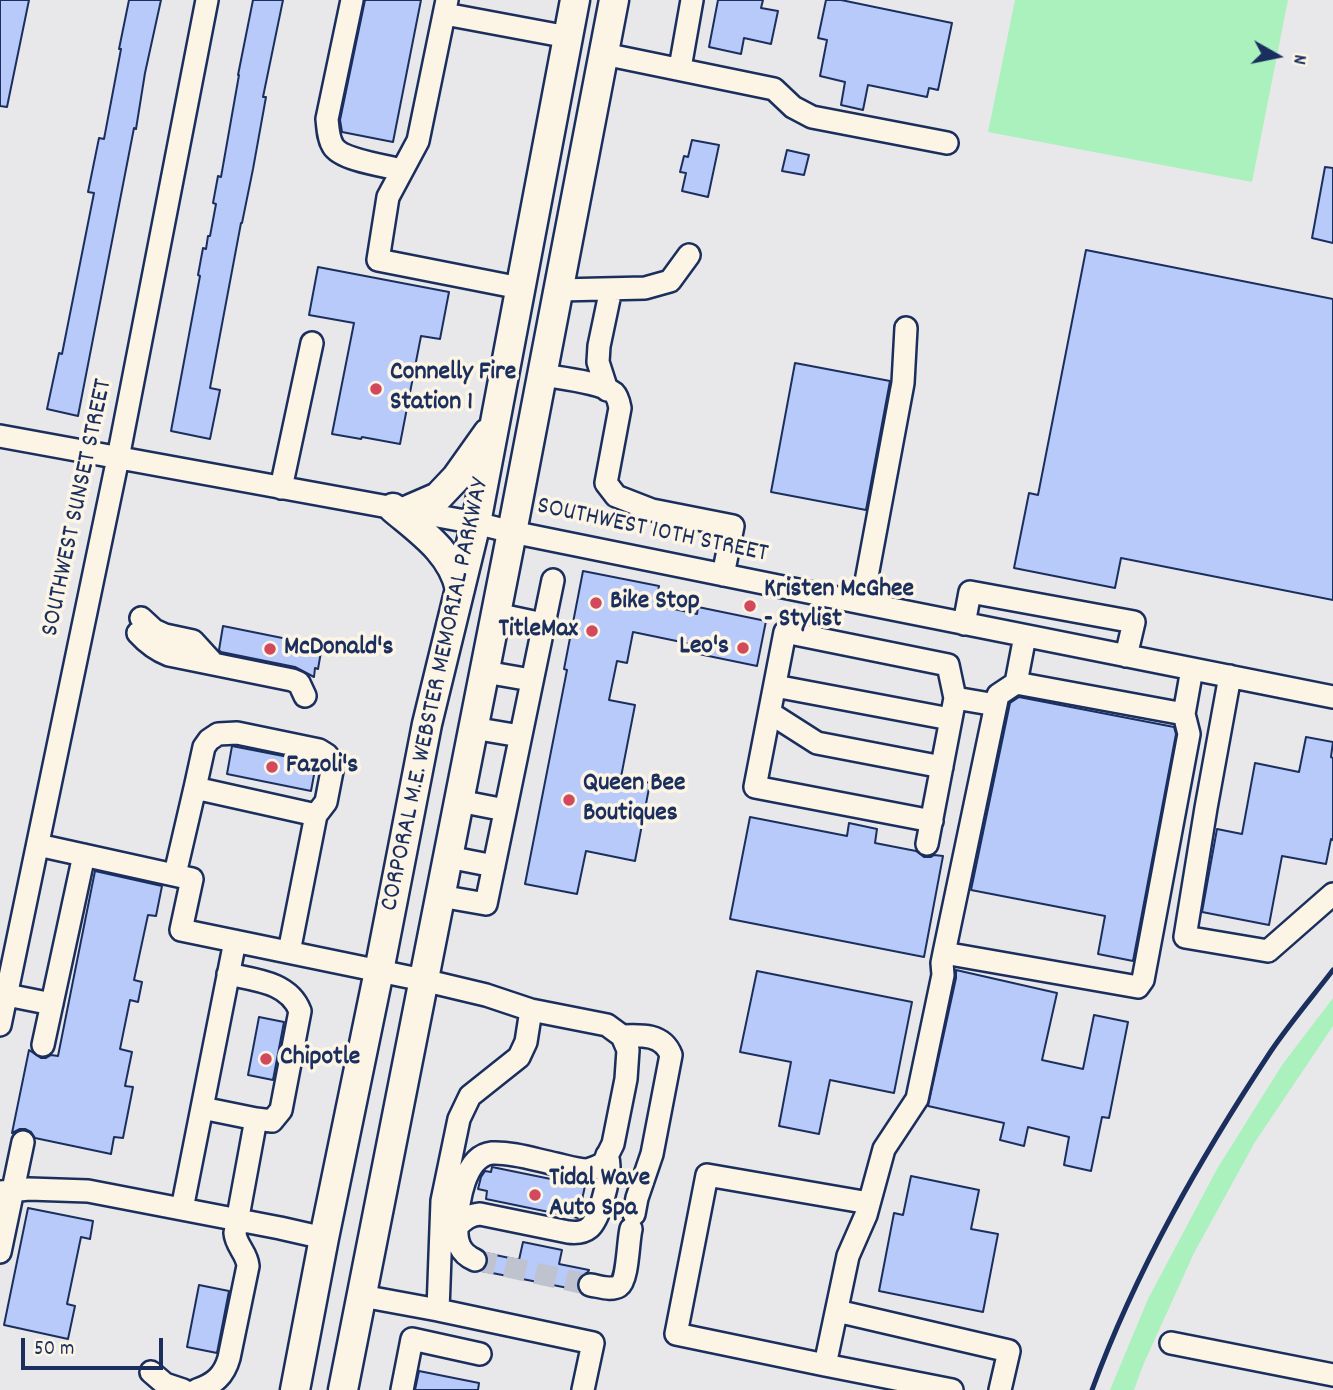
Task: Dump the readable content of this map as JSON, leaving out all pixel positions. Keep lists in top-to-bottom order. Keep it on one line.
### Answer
{"streets":{"main road":["CORPORAL M.E. WEBSTER MEMORIAL PARKWAY"],"street":["SOUTHWEST SUNSET STREET","SOUTHWEST 10TH STREET"]},"crossings":[["SOUTHWEST SUNSET STREET","SOUTHWEST 10TH STREET"],["SOUTHWEST 10TH STREET","CORPORAL M.E. WEBSTER MEMORIAL PARKWAY"]],"places":["Connelly Fire Station 1","Bike Stop","Kristen McGhee - Stylist","TitleMax","Leo's","McDonald's","Fazoli's","Queen Bee Boutiques","Chipotle","Tidal Wave Auto Spa"],"scale_bar":"50 m","north":"right"}
